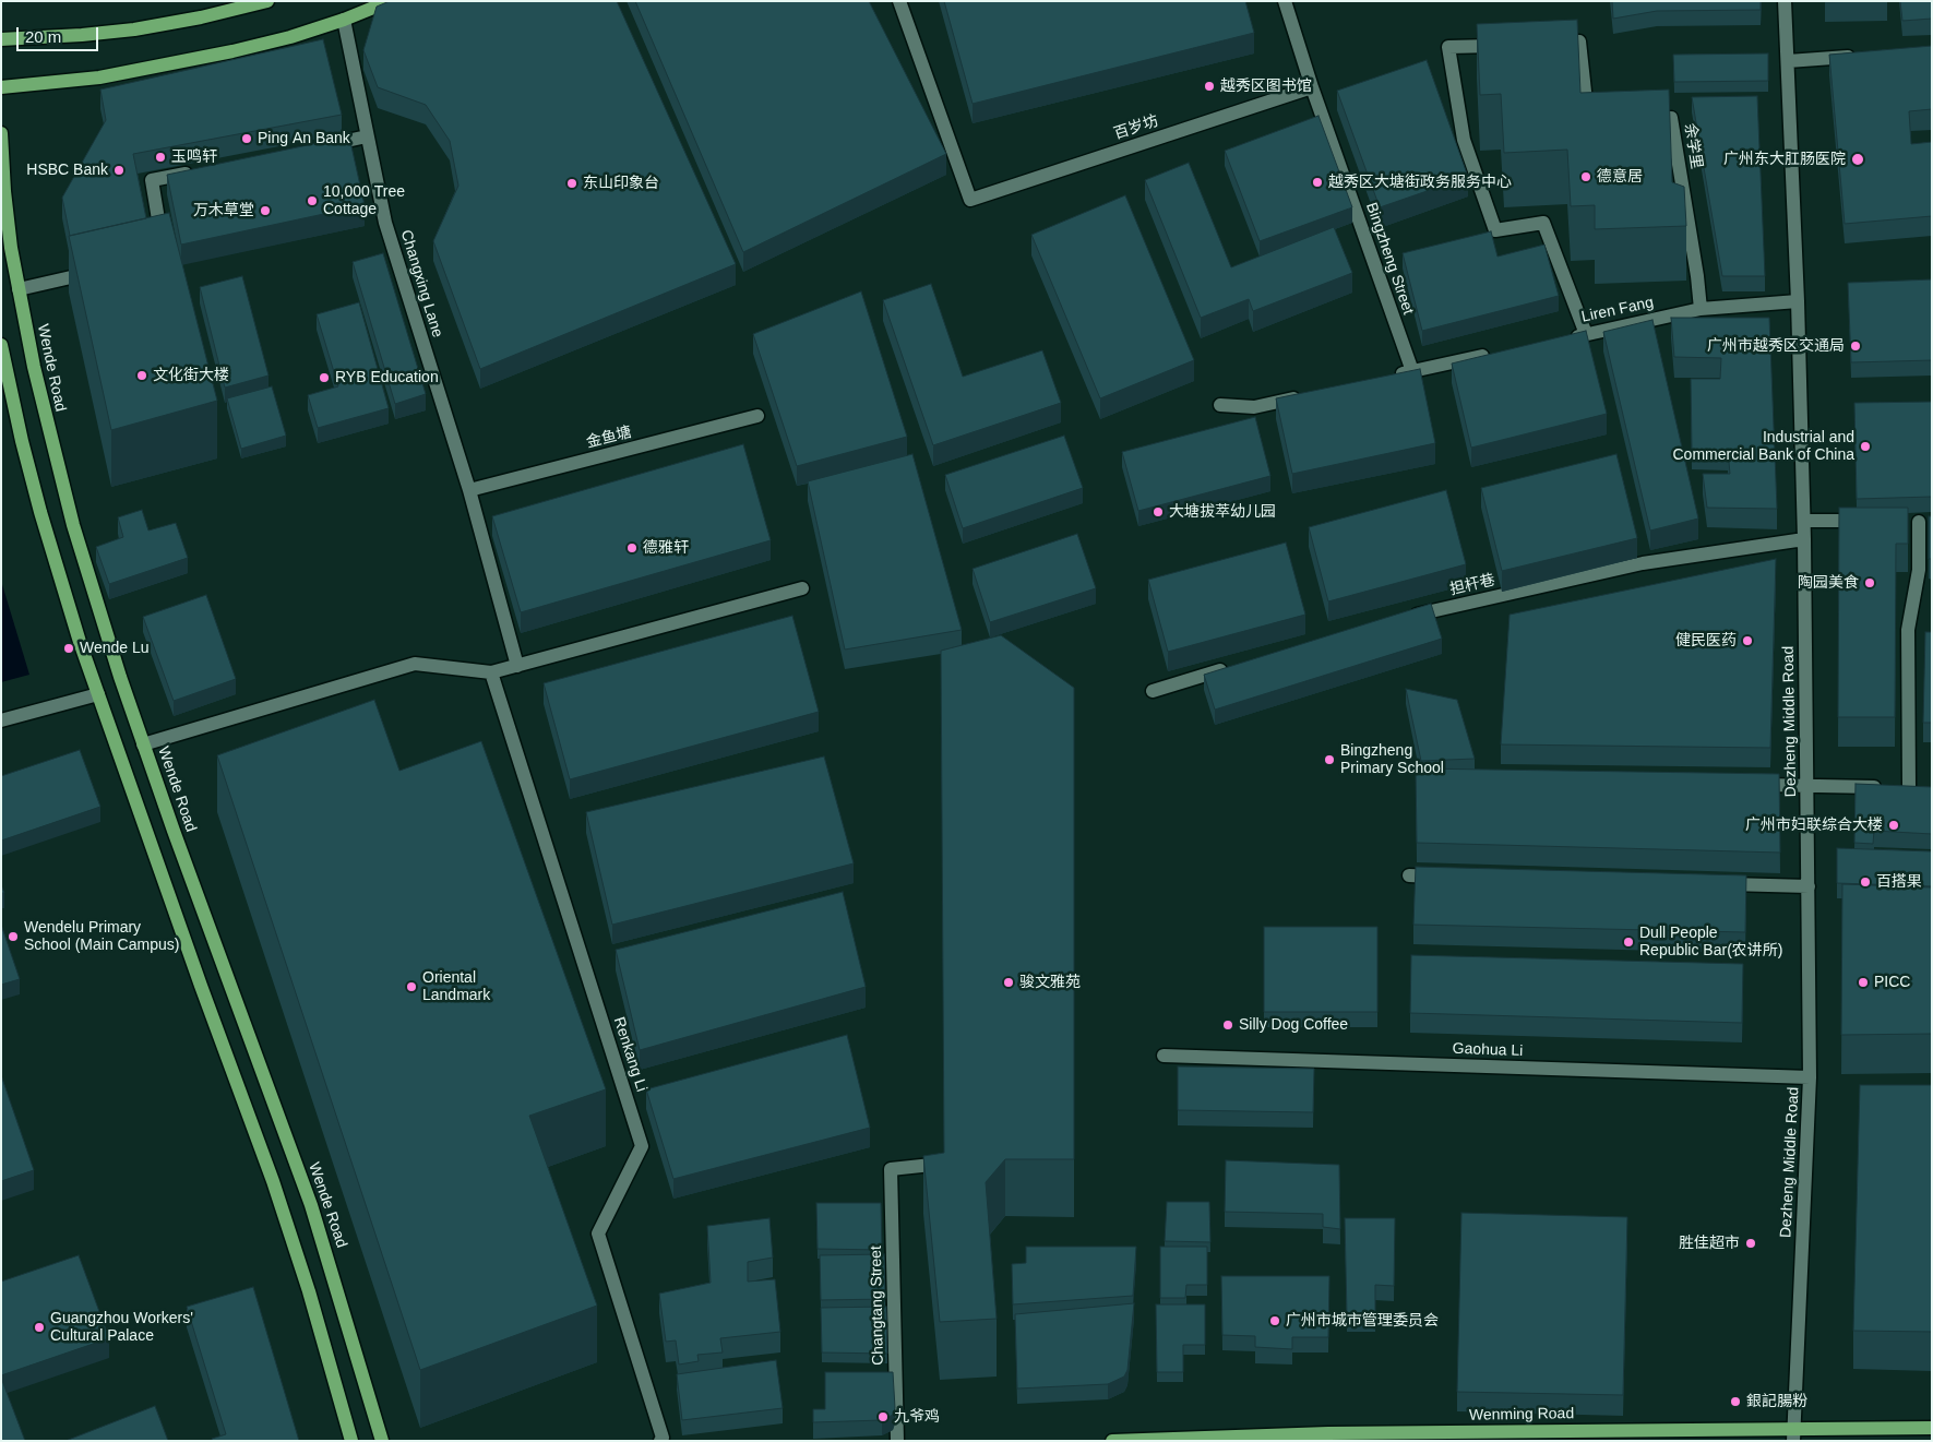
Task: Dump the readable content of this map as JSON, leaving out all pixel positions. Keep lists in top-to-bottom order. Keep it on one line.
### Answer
{"streets":{"main road":["Wende Road","Wenming Road"],"street":["百岁坊","余学里","Bingzheng Street","Changxing Lane","Liren Fang","金鱼塘","担杆巷","Dezheng Middle Road","Gaohua Li","Renkang Li","Changtang Street"]},"crossings":[["百岁坊","Bingzheng Street"],["余学里","Liren Fang"],["Changxing Lane","金鱼塘"],["Liren Fang","Dezheng Middle Road"],["担杆巷","Dezheng Middle Road"],["Dezheng Middle Road","Gaohua Li"],["Dezheng Middle Road","Wenming Road"]],"places":["越秀区图书馆","Ping An Bank","玉鸣轩","广州东大肛肠医院","HSBC Bank","德意居","越秀区大塘街政务服务中心","东山印象台","10,000 Tree Cottage","万木草堂","广州市越秀区交通局","文化街大楼","RYB Education","Industrial and Commercial Bank of China","大塘拔萃幼儿园","德雅轩","陶园美食","健民医药","Wende Lu","Bingzheng Primary School","广州市妇联综合大楼","百搭果","Wendelu Primary School (Main Campus)","Dull People Republic Bar(农讲所)","骏文雅苑","PICC","Oriental Landmark","Silly Dog Coffee","胜佳超市","广州市城市管理委员会","Guangzhou Workers' Cultural Palace","銀記腸粉","九爷鸡"],"scale_bar":"20 m"}
